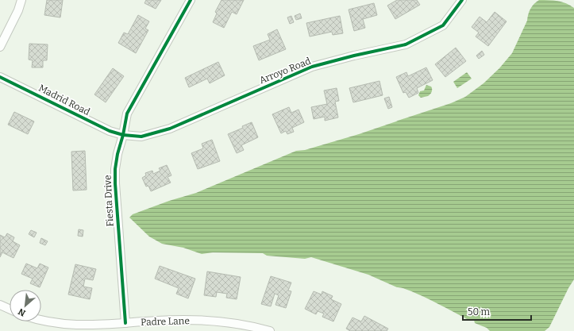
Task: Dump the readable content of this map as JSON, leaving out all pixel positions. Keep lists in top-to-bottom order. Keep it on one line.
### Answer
{"streets":{"street":["Arroyo Road","Madrid Road","Fiesta Drive","Padre Lane"]},"crossings":[["Arroyo Road","Madrid Road"],["Arroyo Road","Fiesta Drive"],["Madrid Road","Fiesta Drive"],["Fiesta Drive","Padre Lane"]],"scale_bar":"50 m","north":"bottom left"}
